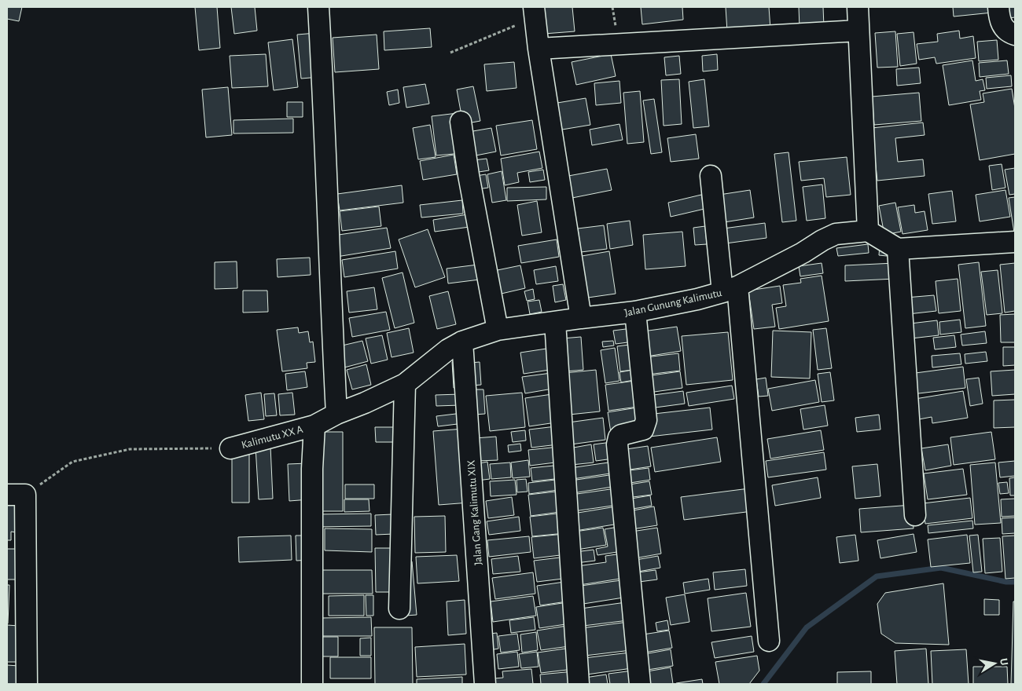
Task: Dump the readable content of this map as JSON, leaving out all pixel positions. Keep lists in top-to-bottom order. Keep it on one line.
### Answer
{"streets":{"street":["Jalan Gunung Kalimutu","Kalimutu XX A","Jalan Gang Kalimutu XIX"]},"crossings":[["Jalan Gunung Kalimutu","Kalimutu XX A"],["Jalan Gunung Kalimutu","Jalan Gang Kalimutu XIX"]],"north":"right"}
